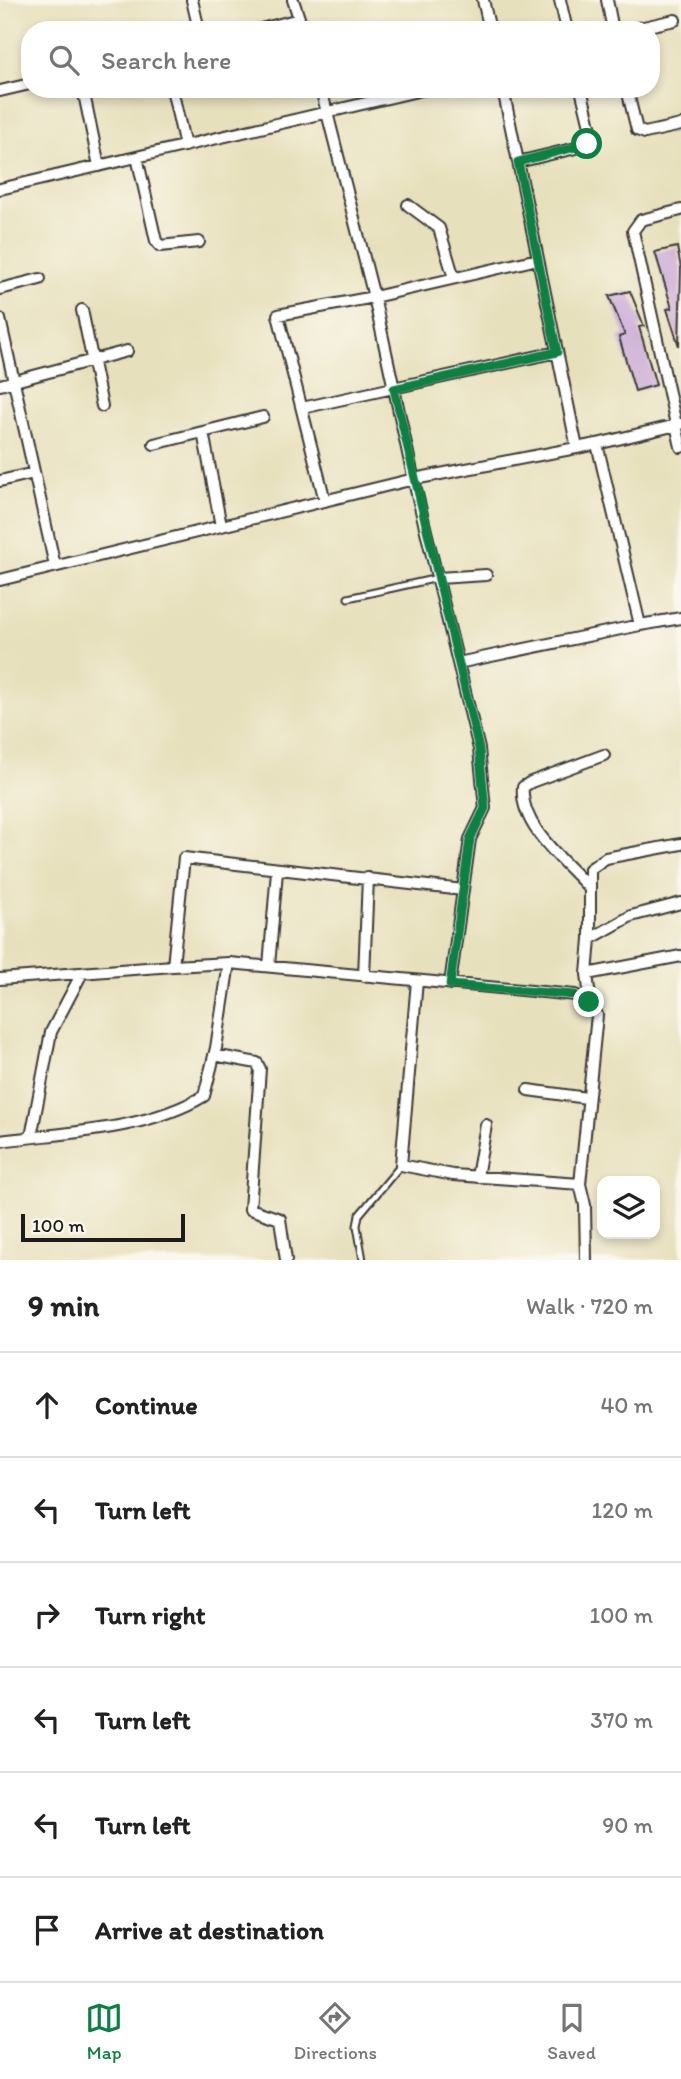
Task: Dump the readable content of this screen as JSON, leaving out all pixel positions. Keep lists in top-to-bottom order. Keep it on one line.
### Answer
{"scale_bar":"100 m","page":{"search":"Search here","scale":"100 m","heading":["9 min","Walk · 720 m"],"list":[["Continue","40 m"],["Turn left","120 m"],["Turn right","100 m"],["Turn left","370 m"],["Turn left","90 m"],"Arrive at destination"],"nav":["Map","Directions","Saved"]}}
